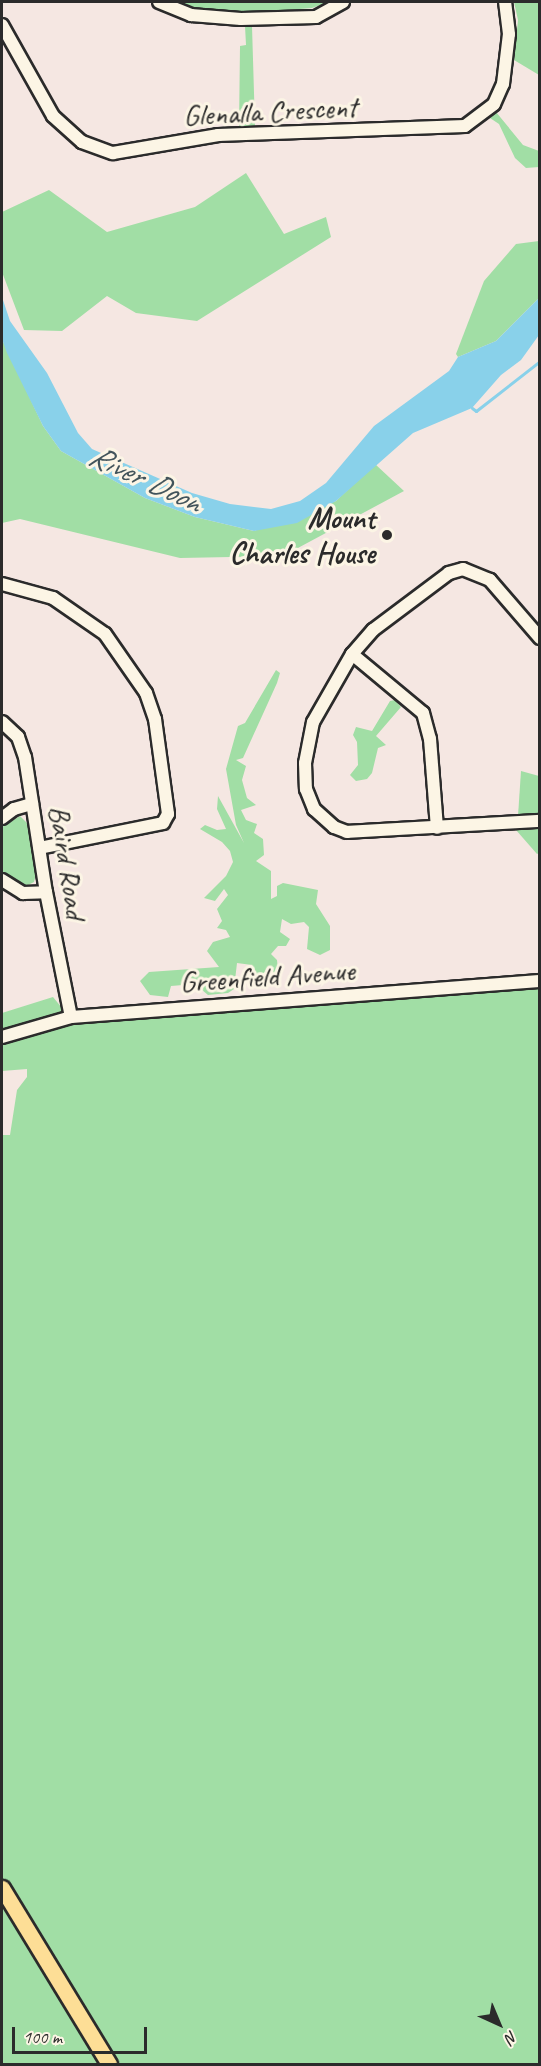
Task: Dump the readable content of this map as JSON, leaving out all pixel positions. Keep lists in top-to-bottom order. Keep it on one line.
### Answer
{"streets":{"street":["Glenalla Crescent","Baird Road","Greenfield Avenue"]},"crossings":[["Baird Road","Greenfield Avenue"]],"water":["River Doon"],"places":["Mount Charles House"],"scale_bar":"100 m","north":"bottom right"}
